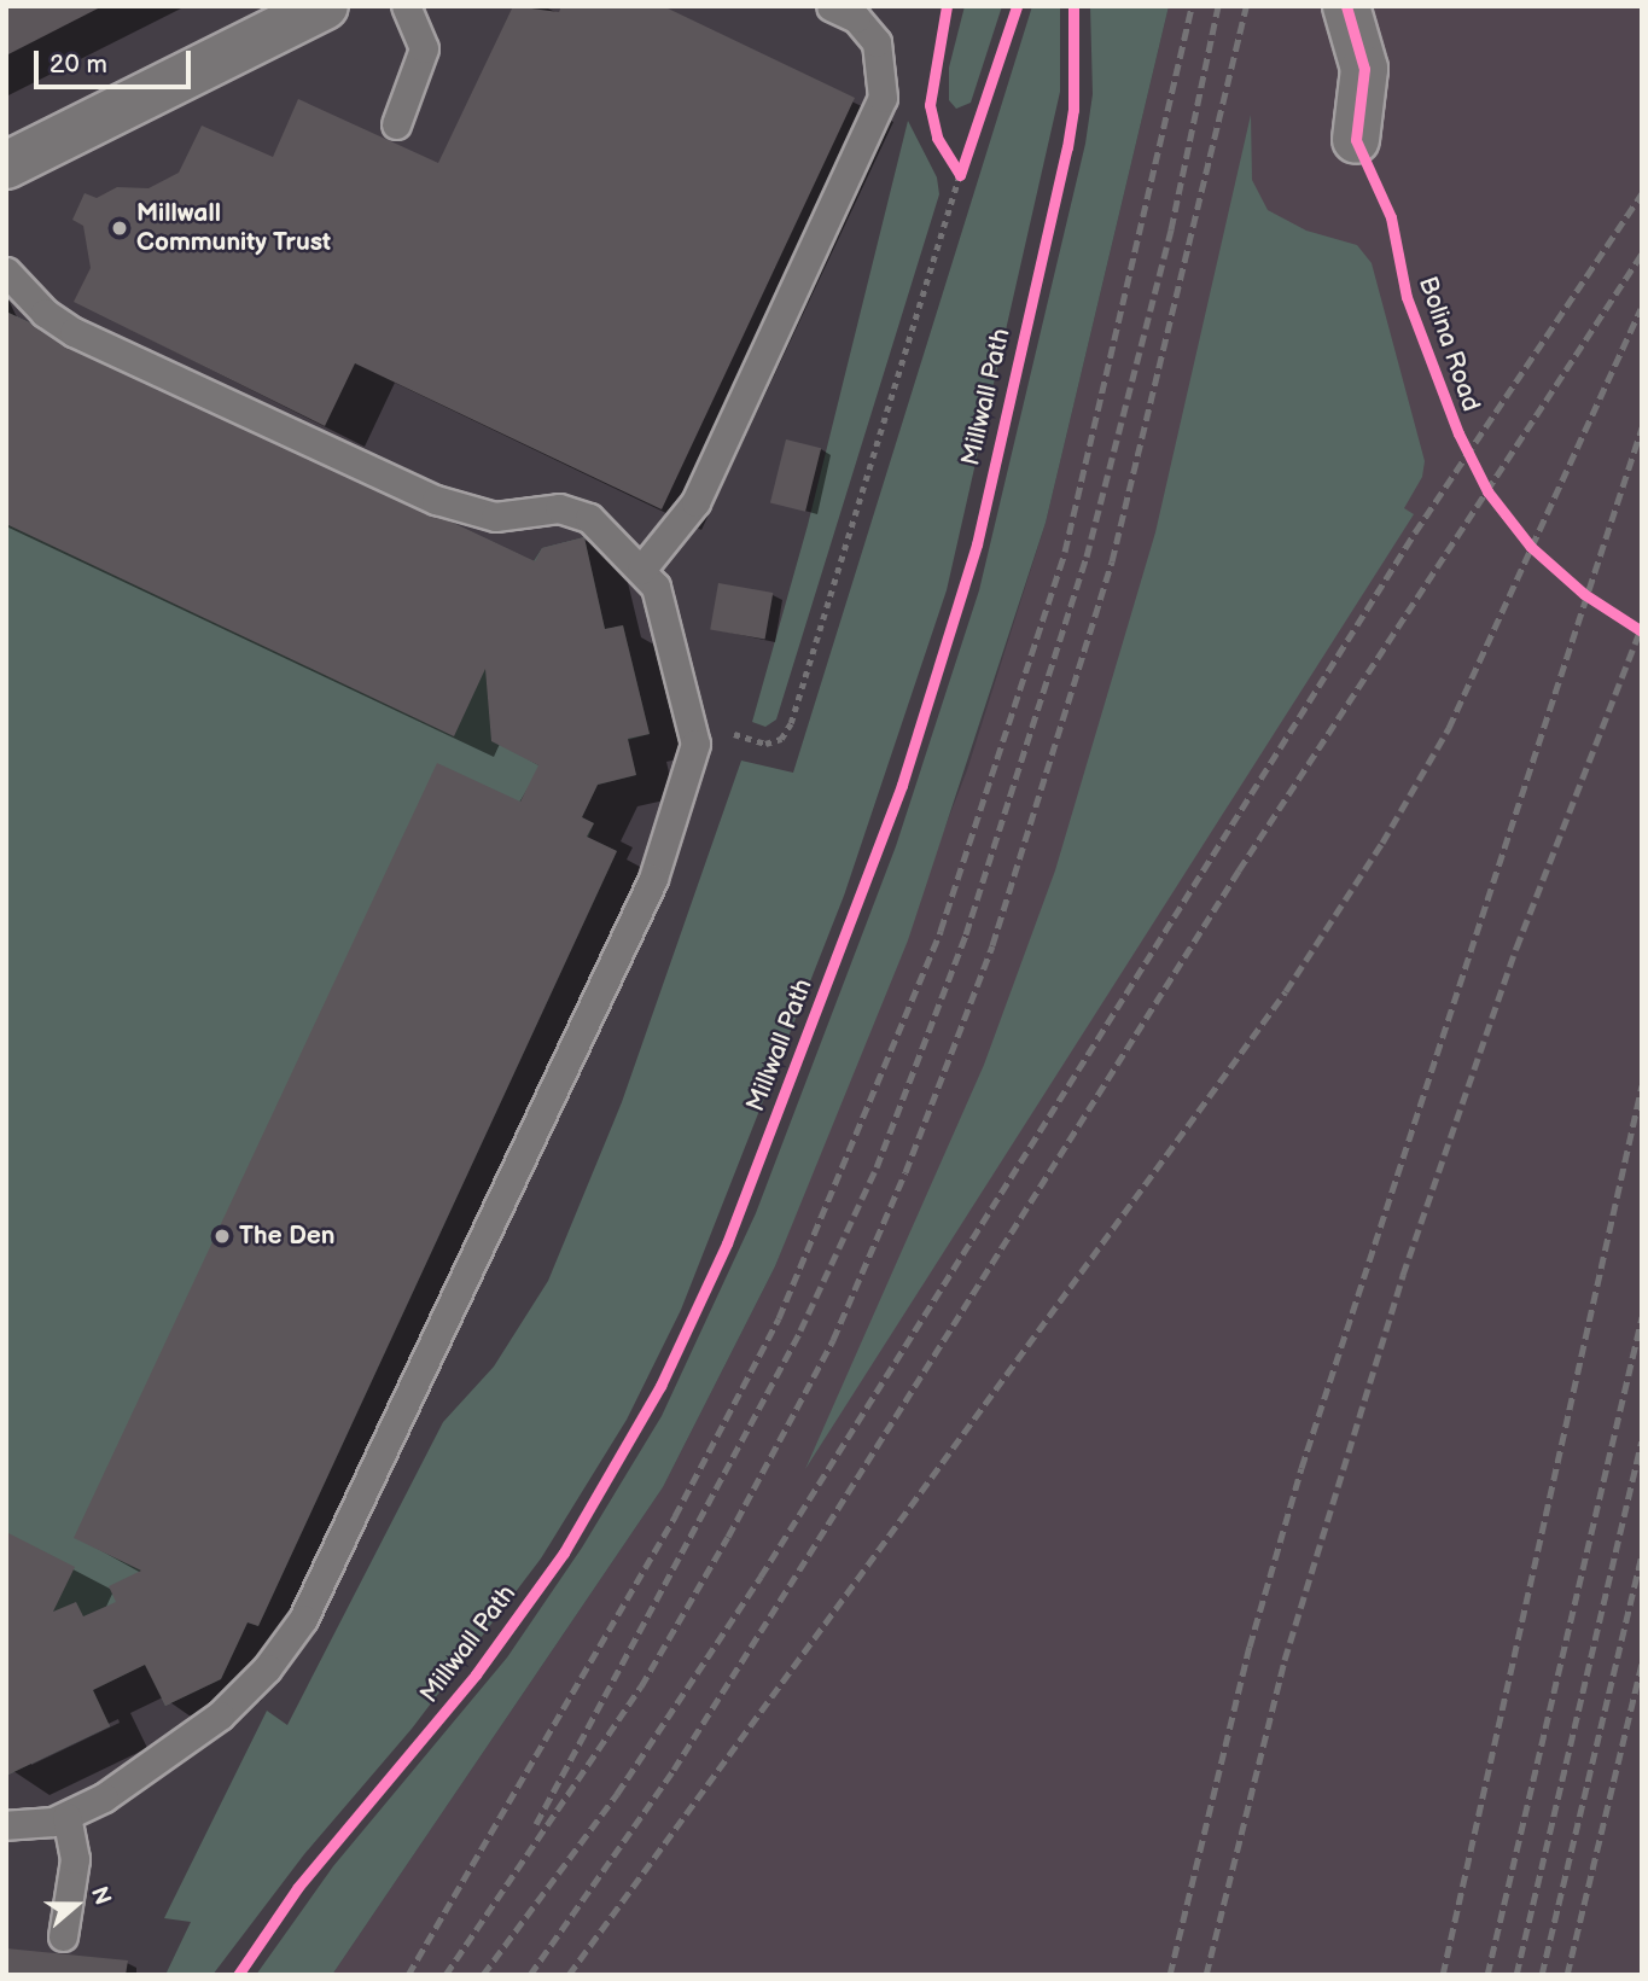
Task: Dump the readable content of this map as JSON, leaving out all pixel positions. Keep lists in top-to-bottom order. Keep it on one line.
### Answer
{"streets":{"cycle path":["Bolina Road","Millwall Path"]},"places":["Millwall Community Trust","The Den"],"scale_bar":"20 m","north":"right"}
